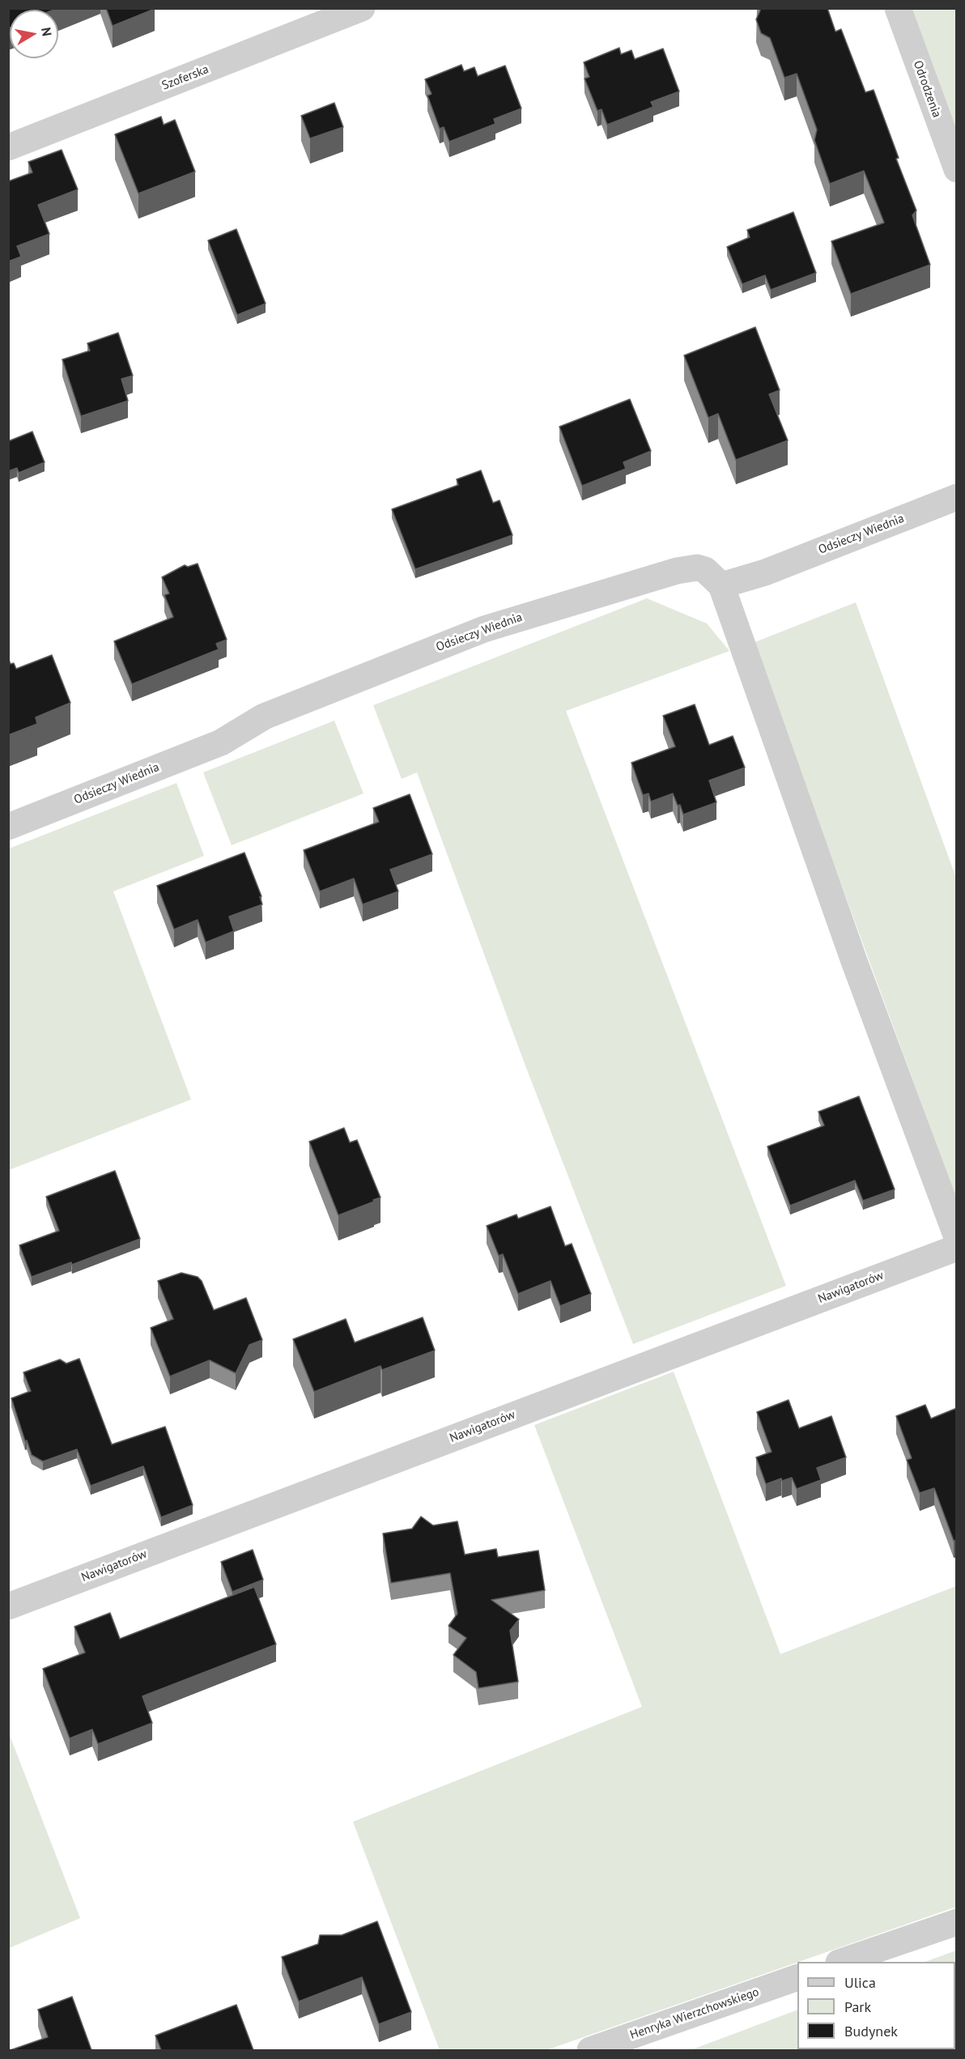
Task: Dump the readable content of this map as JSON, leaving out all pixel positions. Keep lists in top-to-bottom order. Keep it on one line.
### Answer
{"streets":{"street":["Szoferska","Odrodzenia","Odsieczy Wiednia","Nawigatorów","Henryka Wierzchowskiego"]},"legend":["Ulica","Park","Budynek"],"north":"right"}
